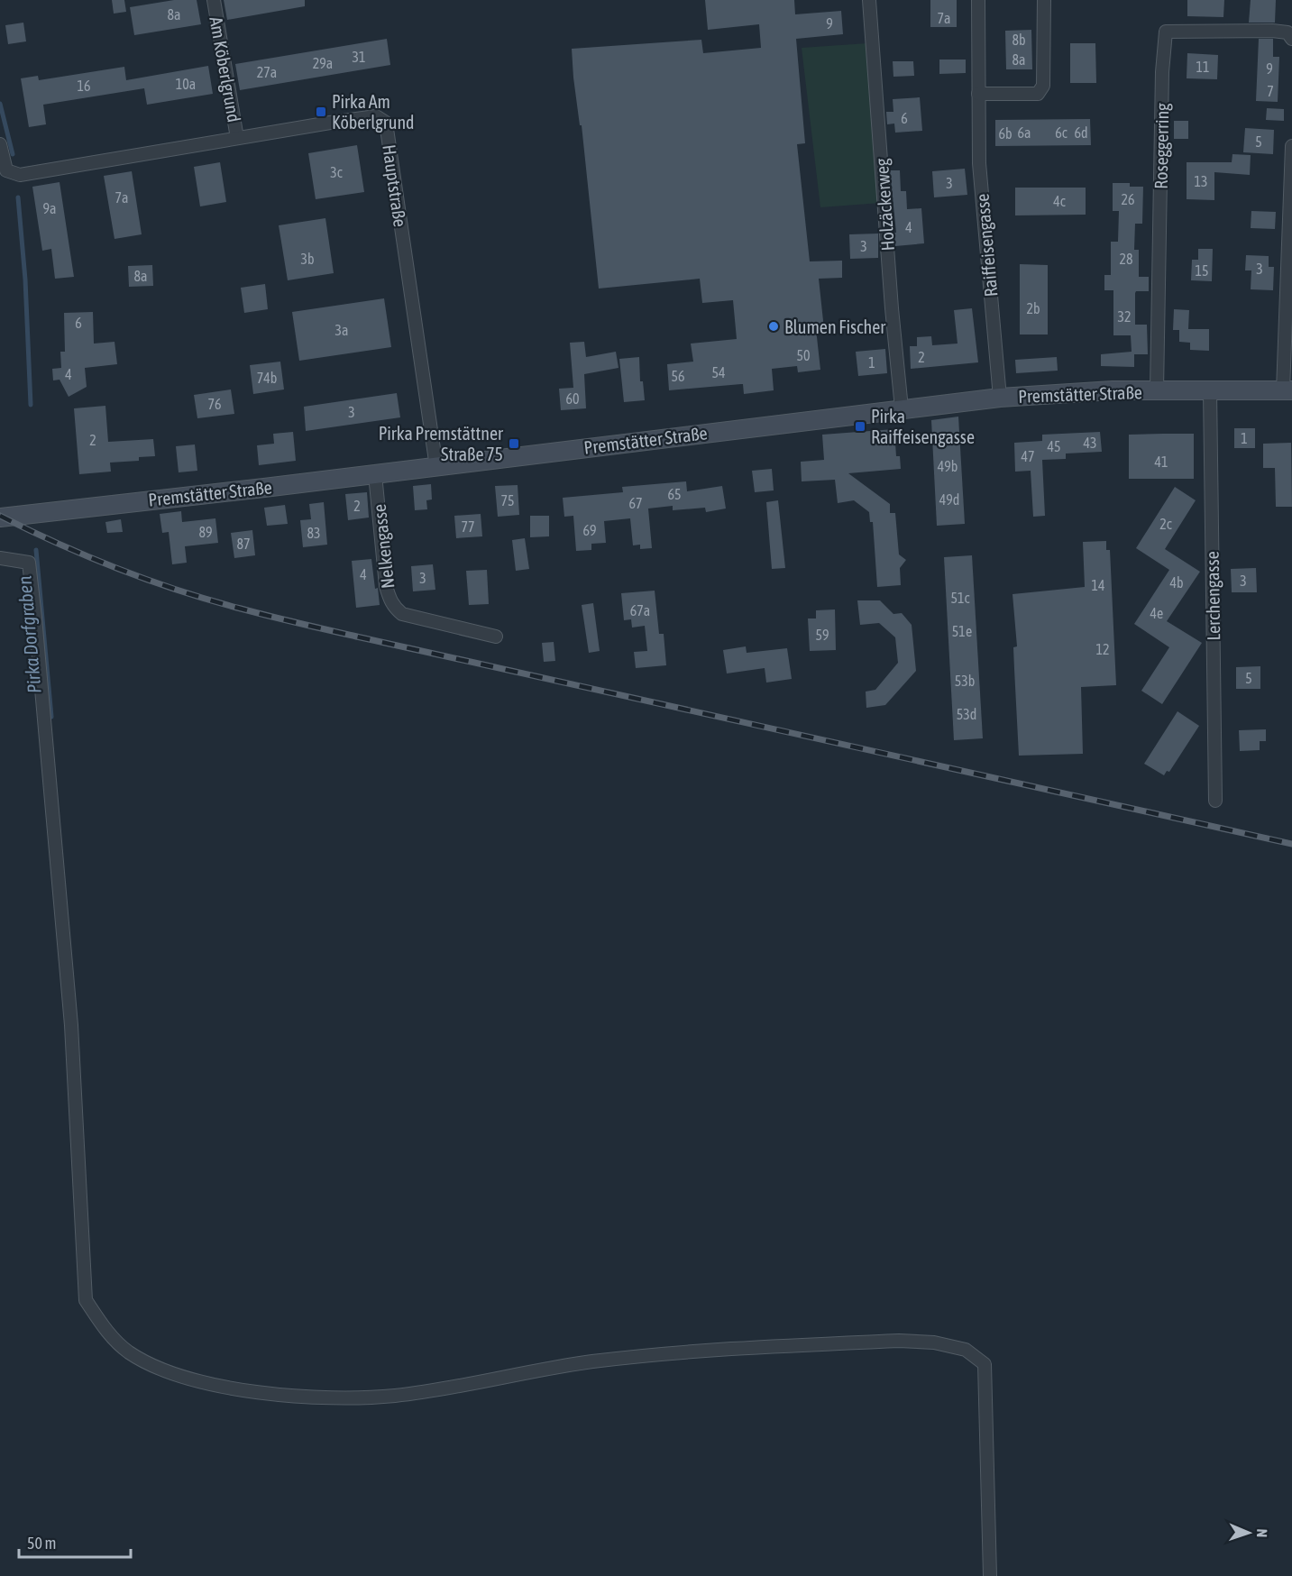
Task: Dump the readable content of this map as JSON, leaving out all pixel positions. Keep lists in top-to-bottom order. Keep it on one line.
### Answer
{"streets":{"main road":["Premstätter Straße"],"street":["Am Köberlgrund","Roseggerring","Hauptstraße","Holzäckerweg","Raiffeisengasse","Nelkengasse","Lerchengasse"]},"crossings":[["Am Köberlgrund","Hauptstraße"],["Roseggerring","Premstätter Straße"],["Hauptstraße","Premstätter Straße"],["Holzäckerweg","Premstätter Straße"],["Raiffeisengasse","Premstätter Straße"],["Premstätter Straße","Nelkengasse"],["Premstätter Straße","Lerchengasse"]],"water":["Pirka Dorfgraben"],"places":{"transit":["Pirka Am Köberlgrund","Pirka Raiffeisengasse","Pirka Premstättner Straße 75"],"other":["Blumen Fischer"]},"house_numbers":["8a","7a","9","8b","31","8a","29a","11","9","27a","10a","16","7","6","6a","6c","6d","6b","5","3c","13","3","7a","26","4c","9a","4","3","3b","28","3","15","8a","2b","32","6","3a","50","2","1","54","4","56","74b","60","76","3","1","2","43","45","47","41","49b","65","49d","75","67","2","2c","77","69","89","83","87","4","3","3","4b","14","51c","67a","4e","51e","59","12","5","53b","53d"],"scale_bar":"50 m","north":"right"}
